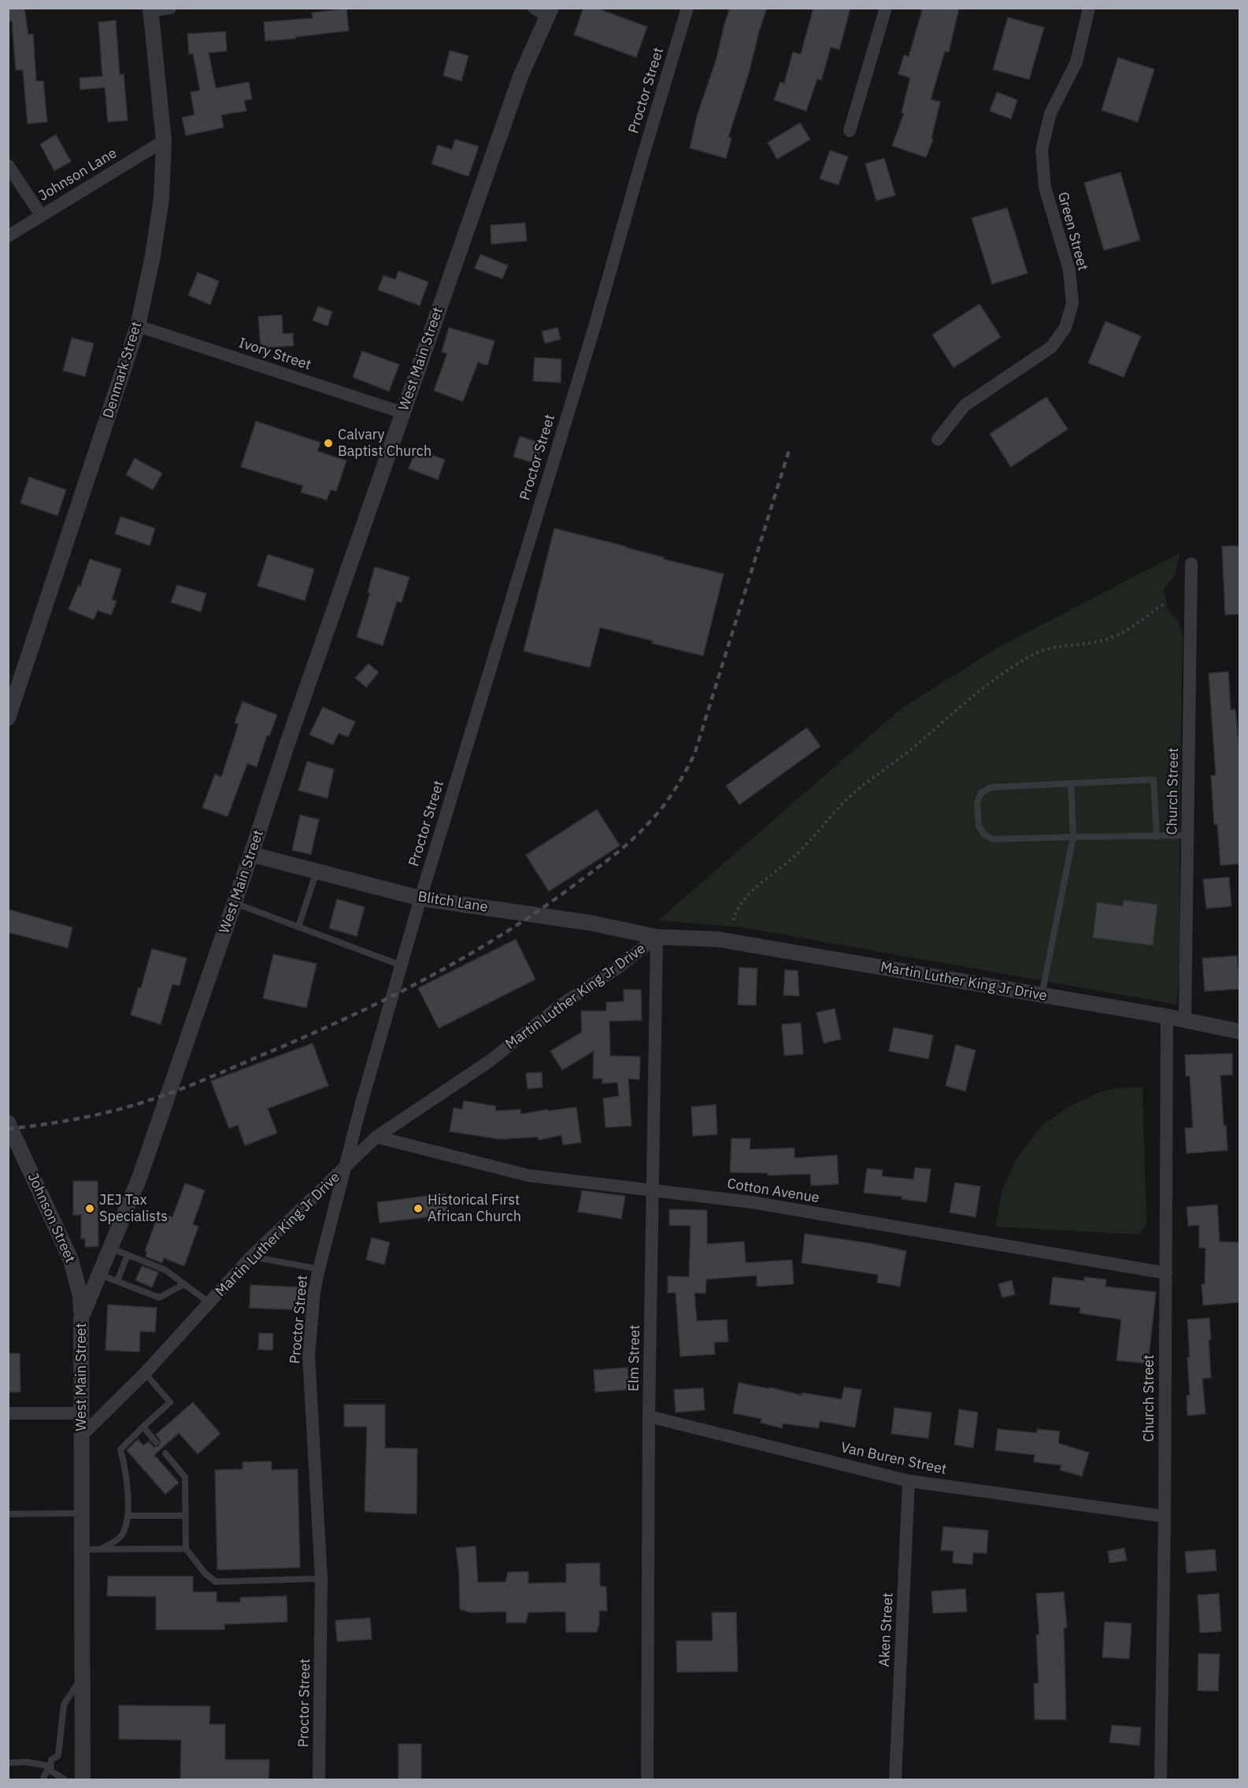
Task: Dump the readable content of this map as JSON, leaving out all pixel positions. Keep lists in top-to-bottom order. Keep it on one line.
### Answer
{"streets":{"street":["Proctor Street","Johnson Lane","Green Street","Ivory Street","West Main Street","Denmark Street","Church Street","Blitch Lane","Martin Luther King Jr Drive","Cotton Avenue","Johnson Street","Elm Street","Van Buren Street","Aken Street"]},"crossings":[["Proctor Street","Blitch Lane"],["Proctor Street","Martin Luther King Jr Drive"],["Johnson Lane","Denmark Street"],["Ivory Street","West Main Street"],["Ivory Street","Denmark Street"],["West Main Street","Blitch Lane"],["West Main Street","Martin Luther King Jr Drive"],["West Main Street","Johnson Street"],["Church Street","Martin Luther King Jr Drive"],["Church Street","Cotton Avenue"],["Church Street","Van Buren Street"],["Blitch Lane","Martin Luther King Jr Drive"],["Blitch Lane","Elm Street"],["Martin Luther King Jr Drive","Cotton Avenue"],["Martin Luther King Jr Drive","Elm Street"],["Cotton Avenue","Elm Street"],["Elm Street","Van Buren Street"],["Van Buren Street","Aken Street"]],"places":["Calvary Baptist Church","JEJ Tax Specialists","Historical First African Church"]}
